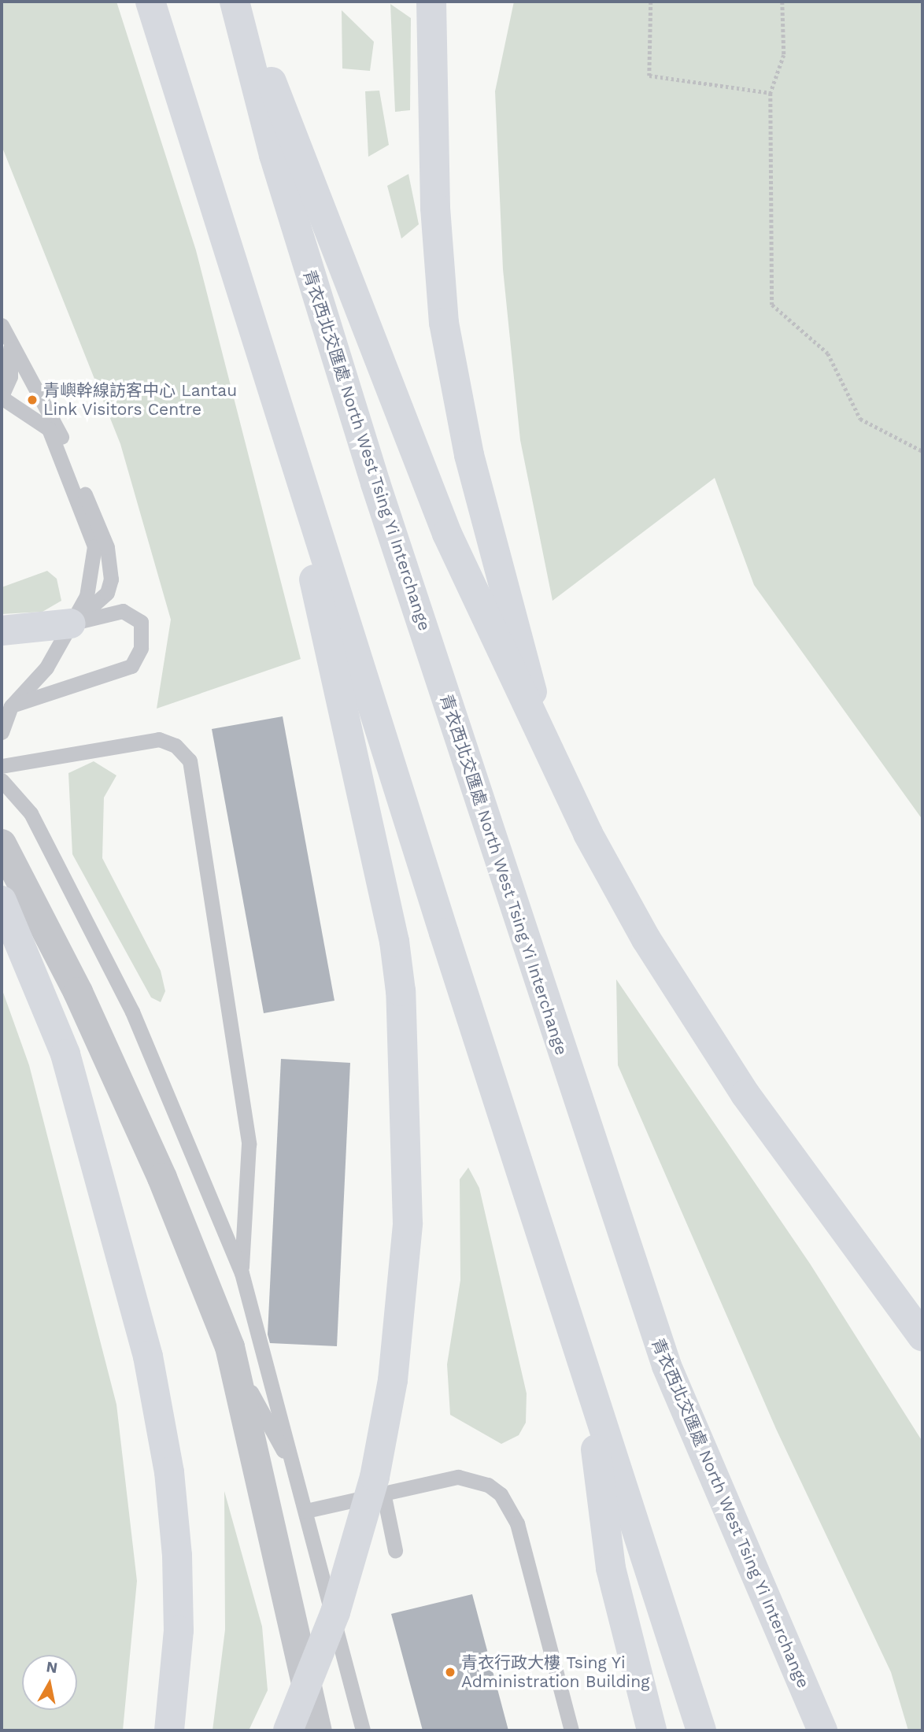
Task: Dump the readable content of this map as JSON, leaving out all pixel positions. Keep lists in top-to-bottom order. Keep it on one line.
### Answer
{"streets":{"highway":["青衣西北交匯處 North West Tsing Yi Interchange"]},"places":["青嶼幹線訪客中心 Lantau Link Visitors Centre","青衣行政大樓 Tsing Yi Administration Building"],"north":"top"}
